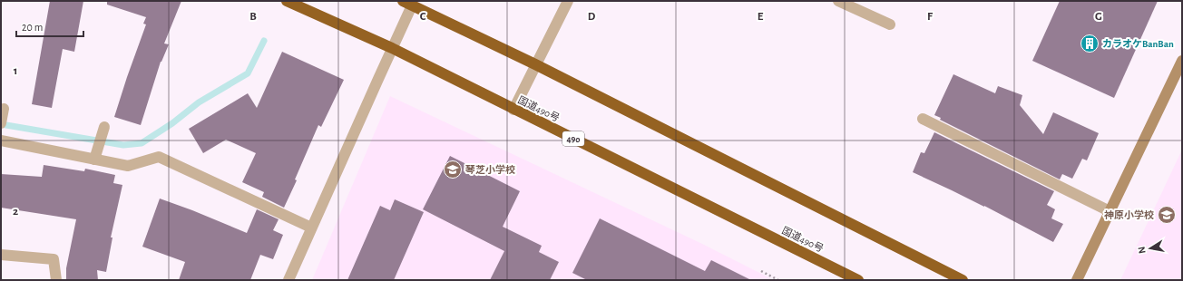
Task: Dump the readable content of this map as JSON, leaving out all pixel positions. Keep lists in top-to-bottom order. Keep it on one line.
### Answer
{"streets":{"highway":["国道490号","490"]},"places":{"building":["カラオケBanBan"],"school or university":["琴芝小学校","神原小学校"]},"scale_bar":"20 m","north":"left","grid":{"columns":["B","C","D","E","F","G"],"rows":["1","2"]}}
